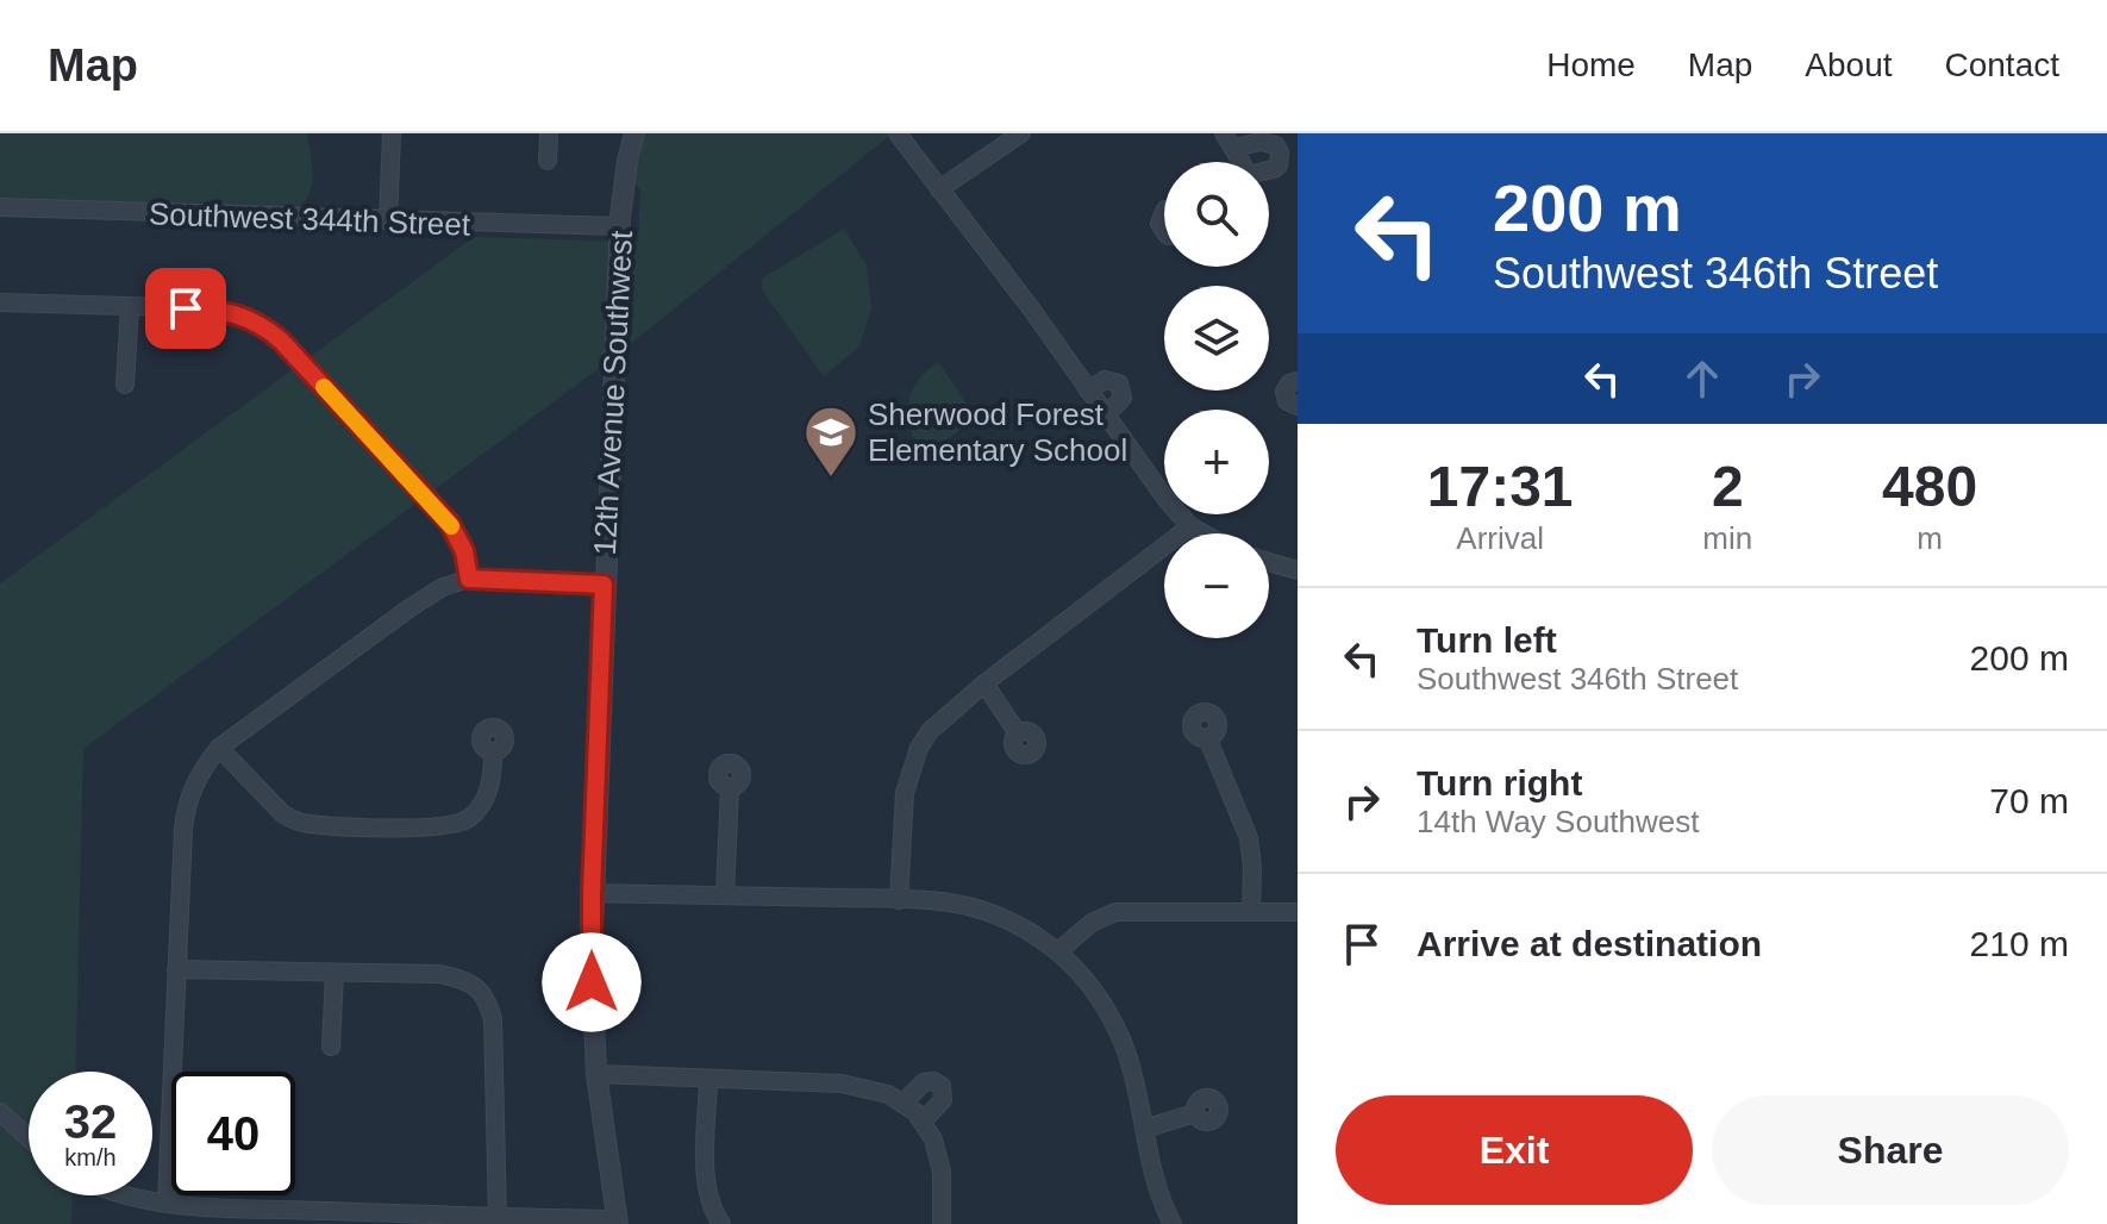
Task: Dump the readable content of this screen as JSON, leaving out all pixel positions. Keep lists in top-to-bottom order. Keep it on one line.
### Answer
{"streets":{"street":["Southwest 344th Street","12th Avenue Southwest"]},"crossings":[["Southwest 344th Street","12th Avenue Southwest"]],"places":{"school or university":["Sherwood Forest Elementary School"]},"page":{"header":"Map","nav":["Home","Map","About","Contact"],"turn":["200 m","Southwest 346th Street"],"map_buttons":["+","−"],"eta":["17:31","Arrival","2","min","480","m"],"list":[{"name":"Turn left","note":"Southwest 346th Street","value":"200 m"},{"name":"Turn right","note":"14th Way Southwest","value":"70 m"},{"name":"Arrive at destination","value":"210 m"}],"speed":"32 km/h","limit":"40","buttons":["Exit","Share"]}}
